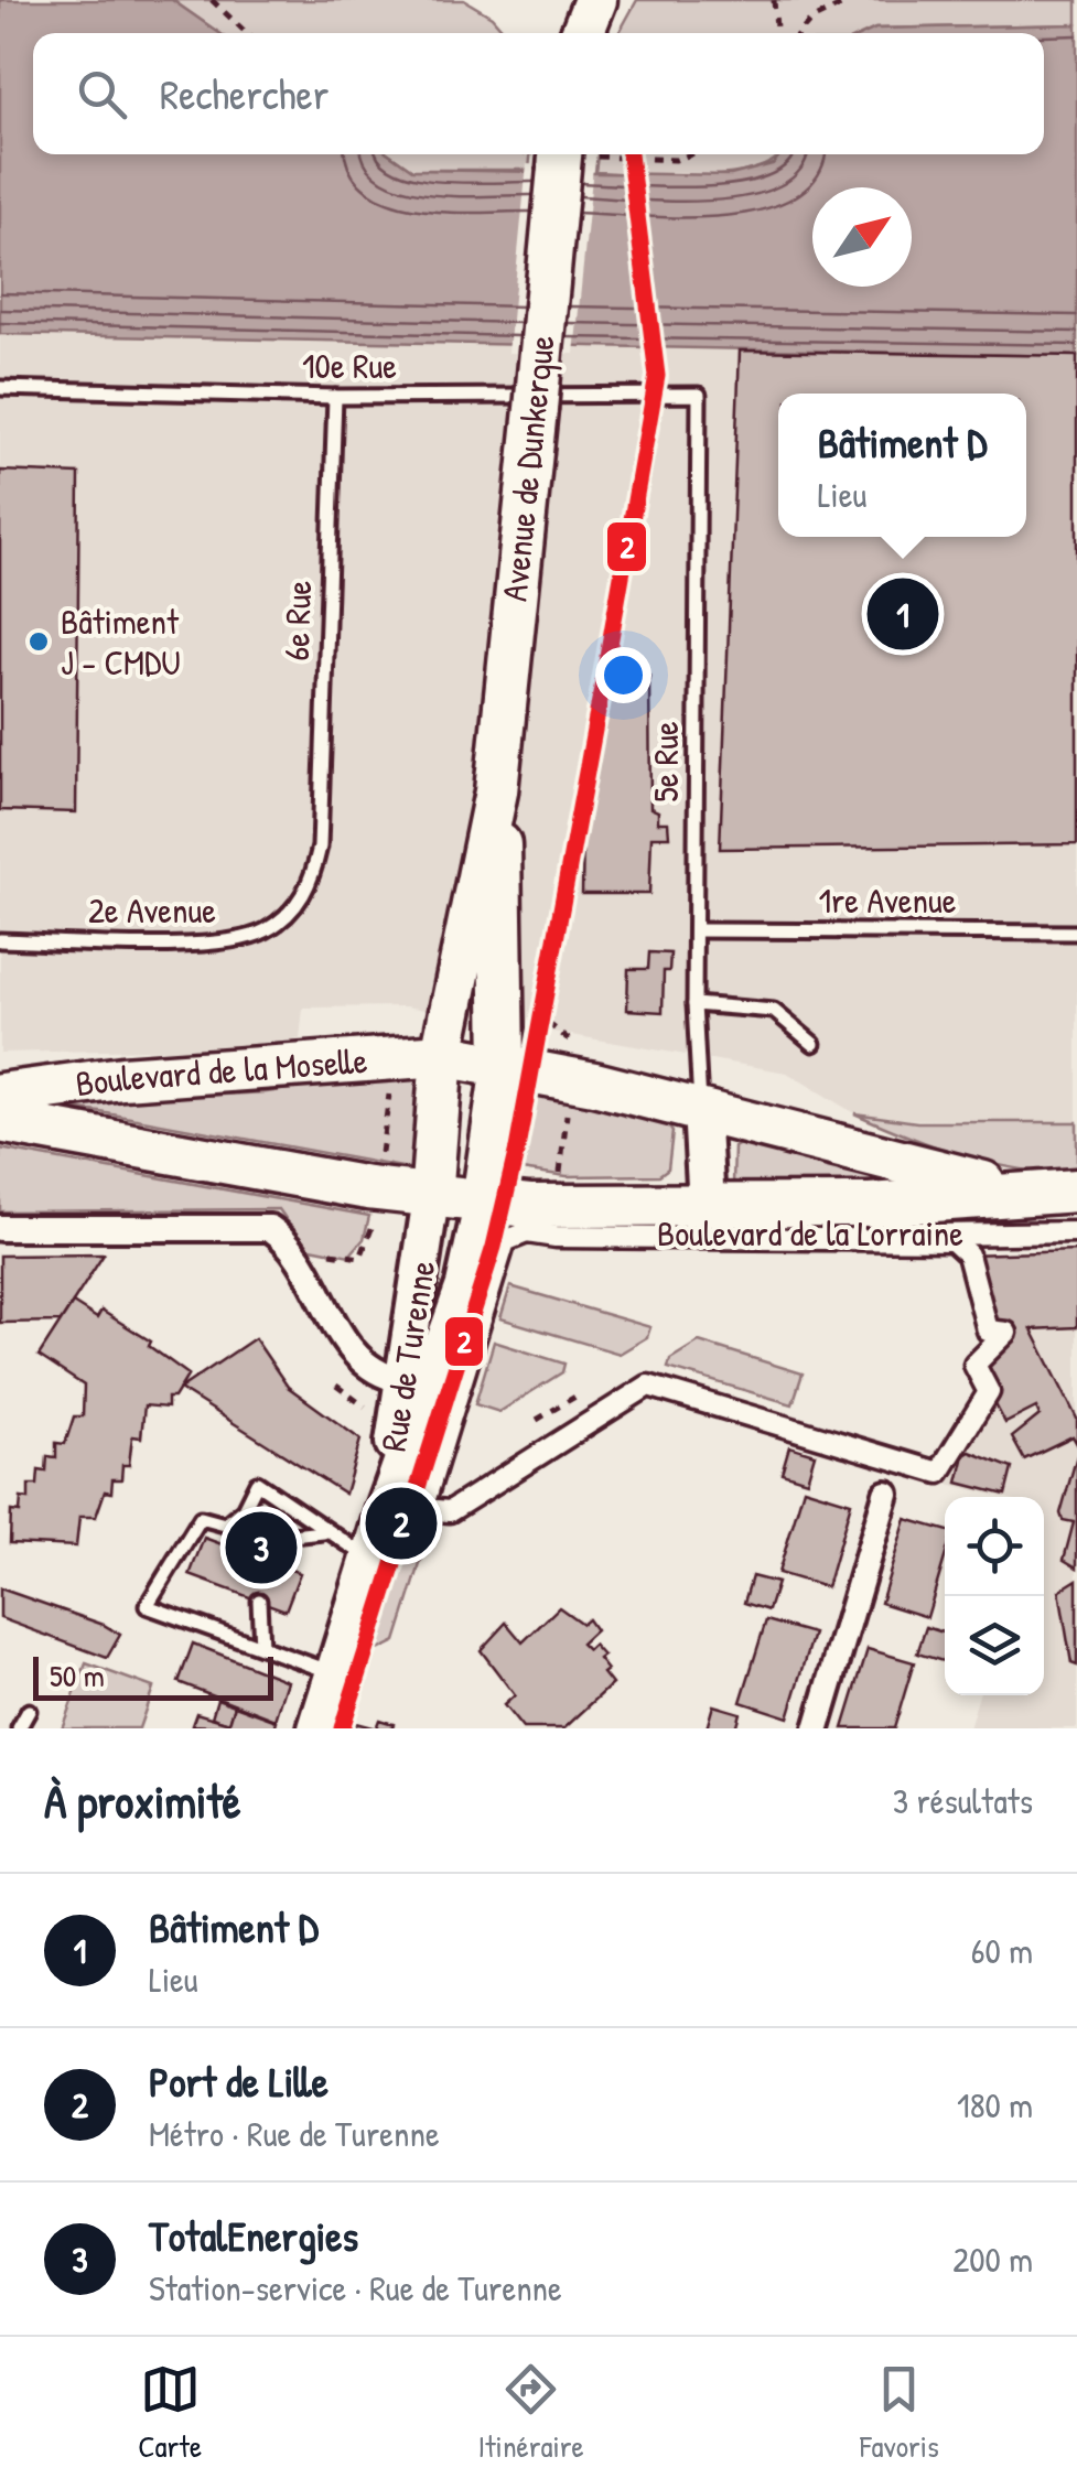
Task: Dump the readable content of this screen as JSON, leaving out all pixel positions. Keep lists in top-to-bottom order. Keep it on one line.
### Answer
{"streets":{"main road":["Avenue de Dunkerque","Boulevard de la Moselle","Boulevard de la Lorraine","Rue de Turenne"],"lane":["10e Rue","6e Rue","5e Rue","1re Avenue","2e Avenue"]},"crossings":[["10e Rue","6e Rue"],["10e Rue","5e Rue"],["Avenue de Dunkerque","Boulevard de la Moselle"],["Avenue de Dunkerque","Boulevard de la Lorraine"],["Avenue de Dunkerque","Rue de Turenne"],["6e Rue","2e Avenue"],["5e Rue","1re Avenue"],["5e Rue","Boulevard de la Lorraine"],["Boulevard de la Moselle","Boulevard de la Lorraine"],["Boulevard de la Moselle","Rue de Turenne"],["Boulevard de la Lorraine","Rue de Turenne"]],"places":["Bâtiment J - CMDU"],"lines":["transit line 2"],"scale_bar":"50 m","north":"top right","page":{"search":"Rechercher","popup":["Bâtiment D","Lieu"],"pins":["1","2","3"],"scale":"50 m","heading":["À proximité","3 résultats"],"list":[{"mark":"1","name":"Bâtiment D","note":"Lieu","value":"60 m"},{"mark":"2","name":"Port de Lille","note":"Métro · Rue de Turenne","value":"180 m"},{"mark":"3","name":"TotalEnergies","note":"Station-service · Rue de Turenne","value":"200 m"}],"nav":["Carte","Itinéraire","Favoris"]}}
